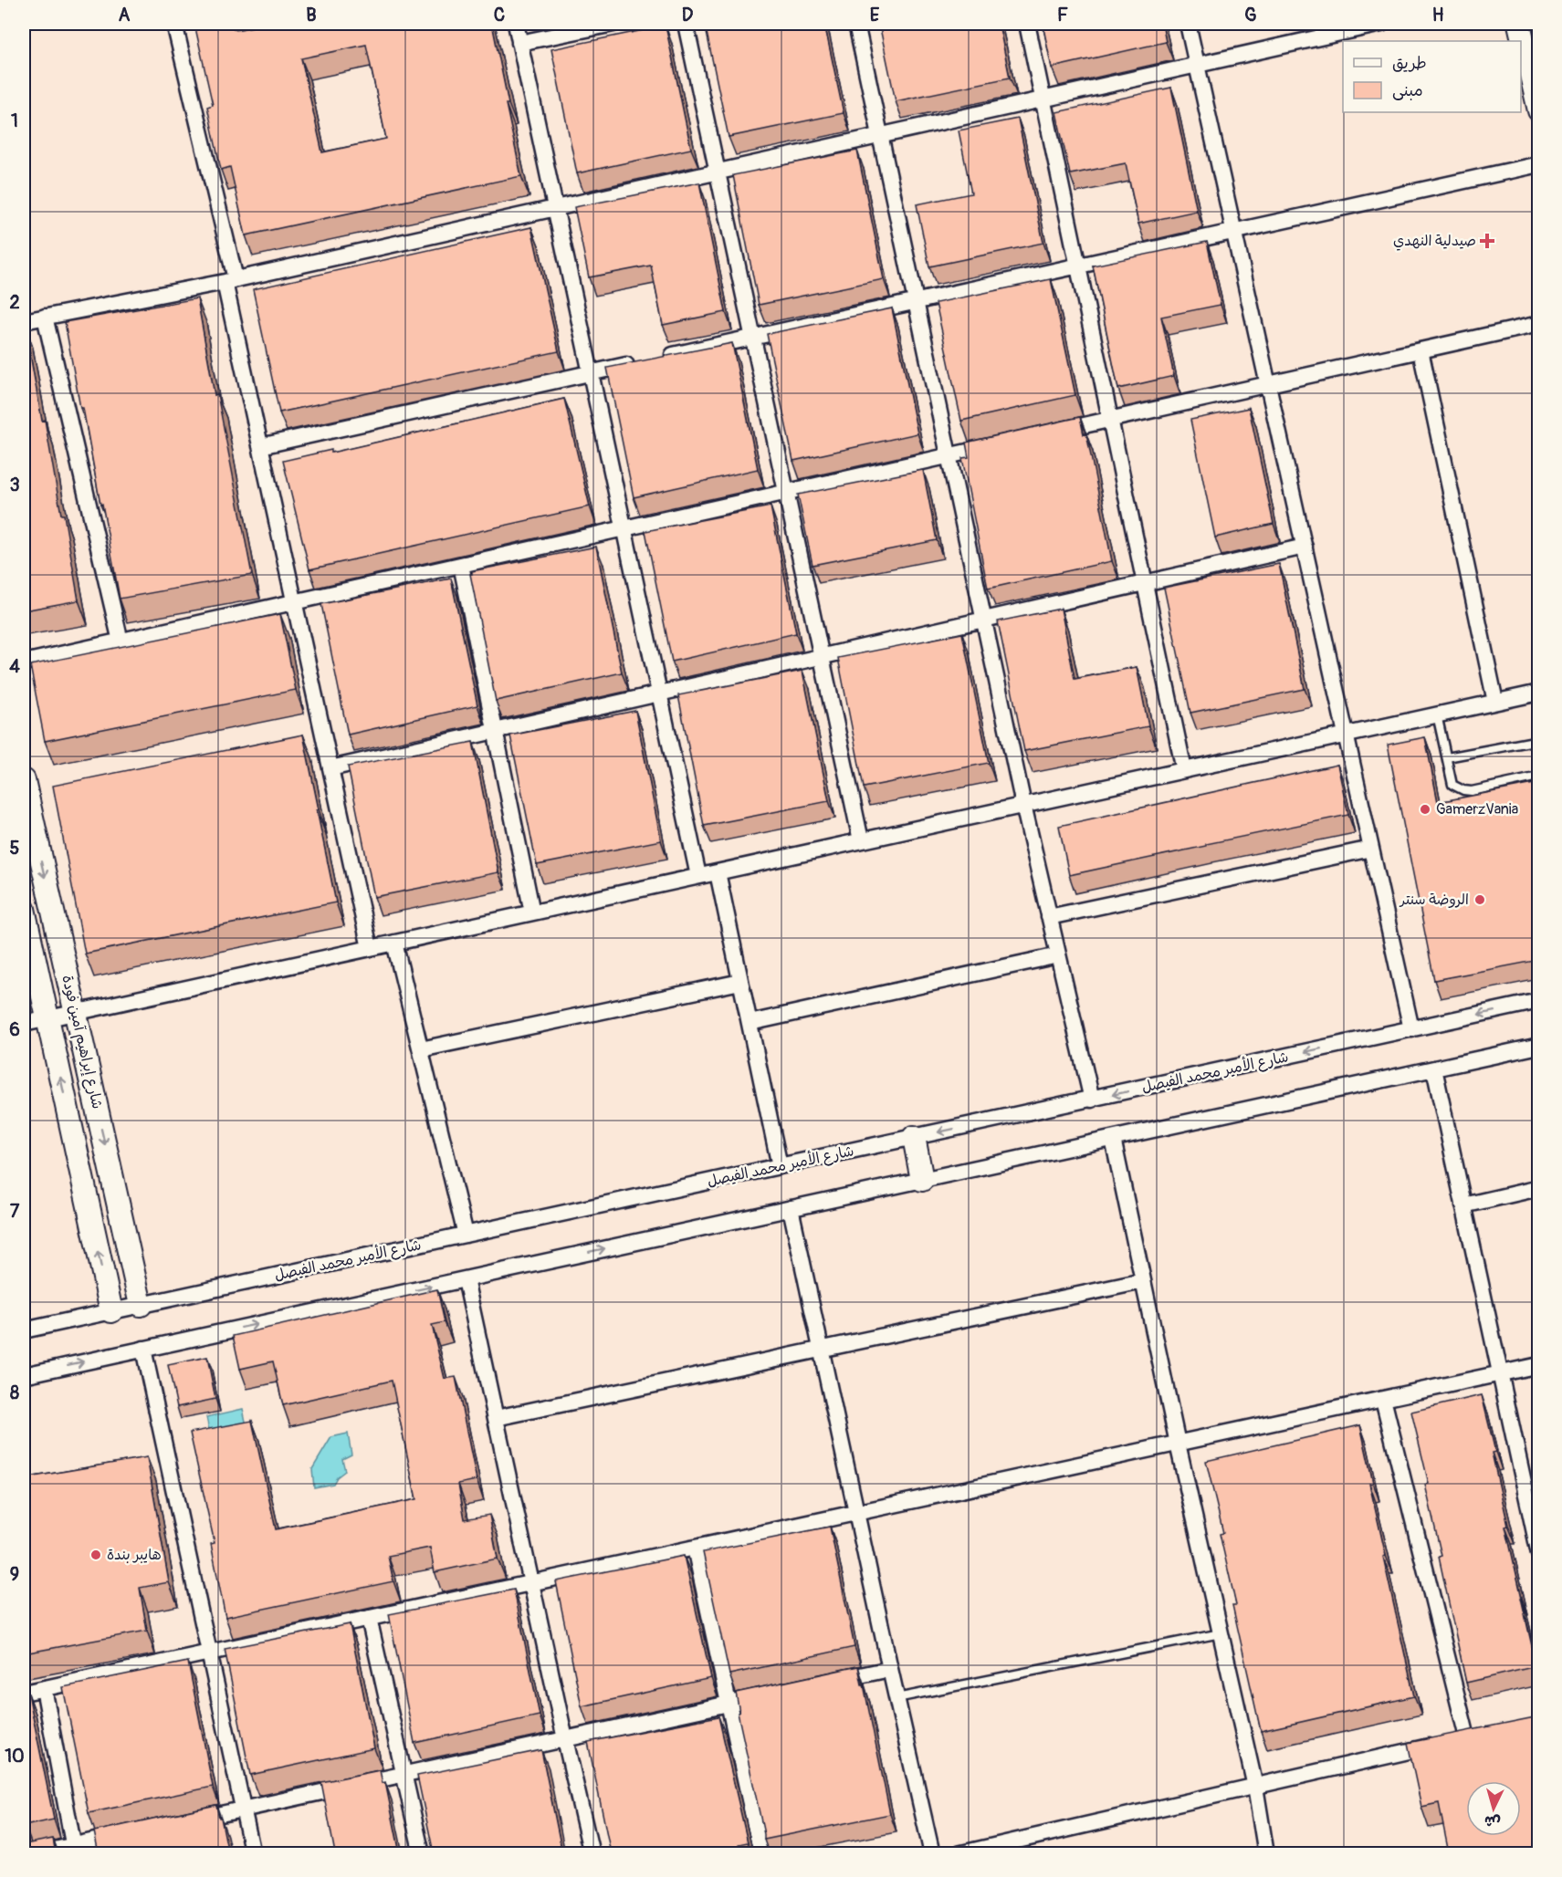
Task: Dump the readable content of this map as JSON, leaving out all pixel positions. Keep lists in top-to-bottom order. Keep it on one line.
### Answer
{"streets":{"street":["شارع إبراهيم آمين فودة","شارع الأمير محمد الفيصل"]},"crossings":[["شارع إبراهيم آمين فودة","شارع الأمير محمد الفيصل"]],"places":{"health":["صيدلية النهدي"],"other":["GamerzVania","الروضة سنتر","هايبر بندة"]},"legend":["طريق","مبنى"],"north":"bottom","grid":{"columns":["A","B","C","D","E","F","G","H"],"rows":["1","2","3","4","5","6","7","8","9","10"]}}
